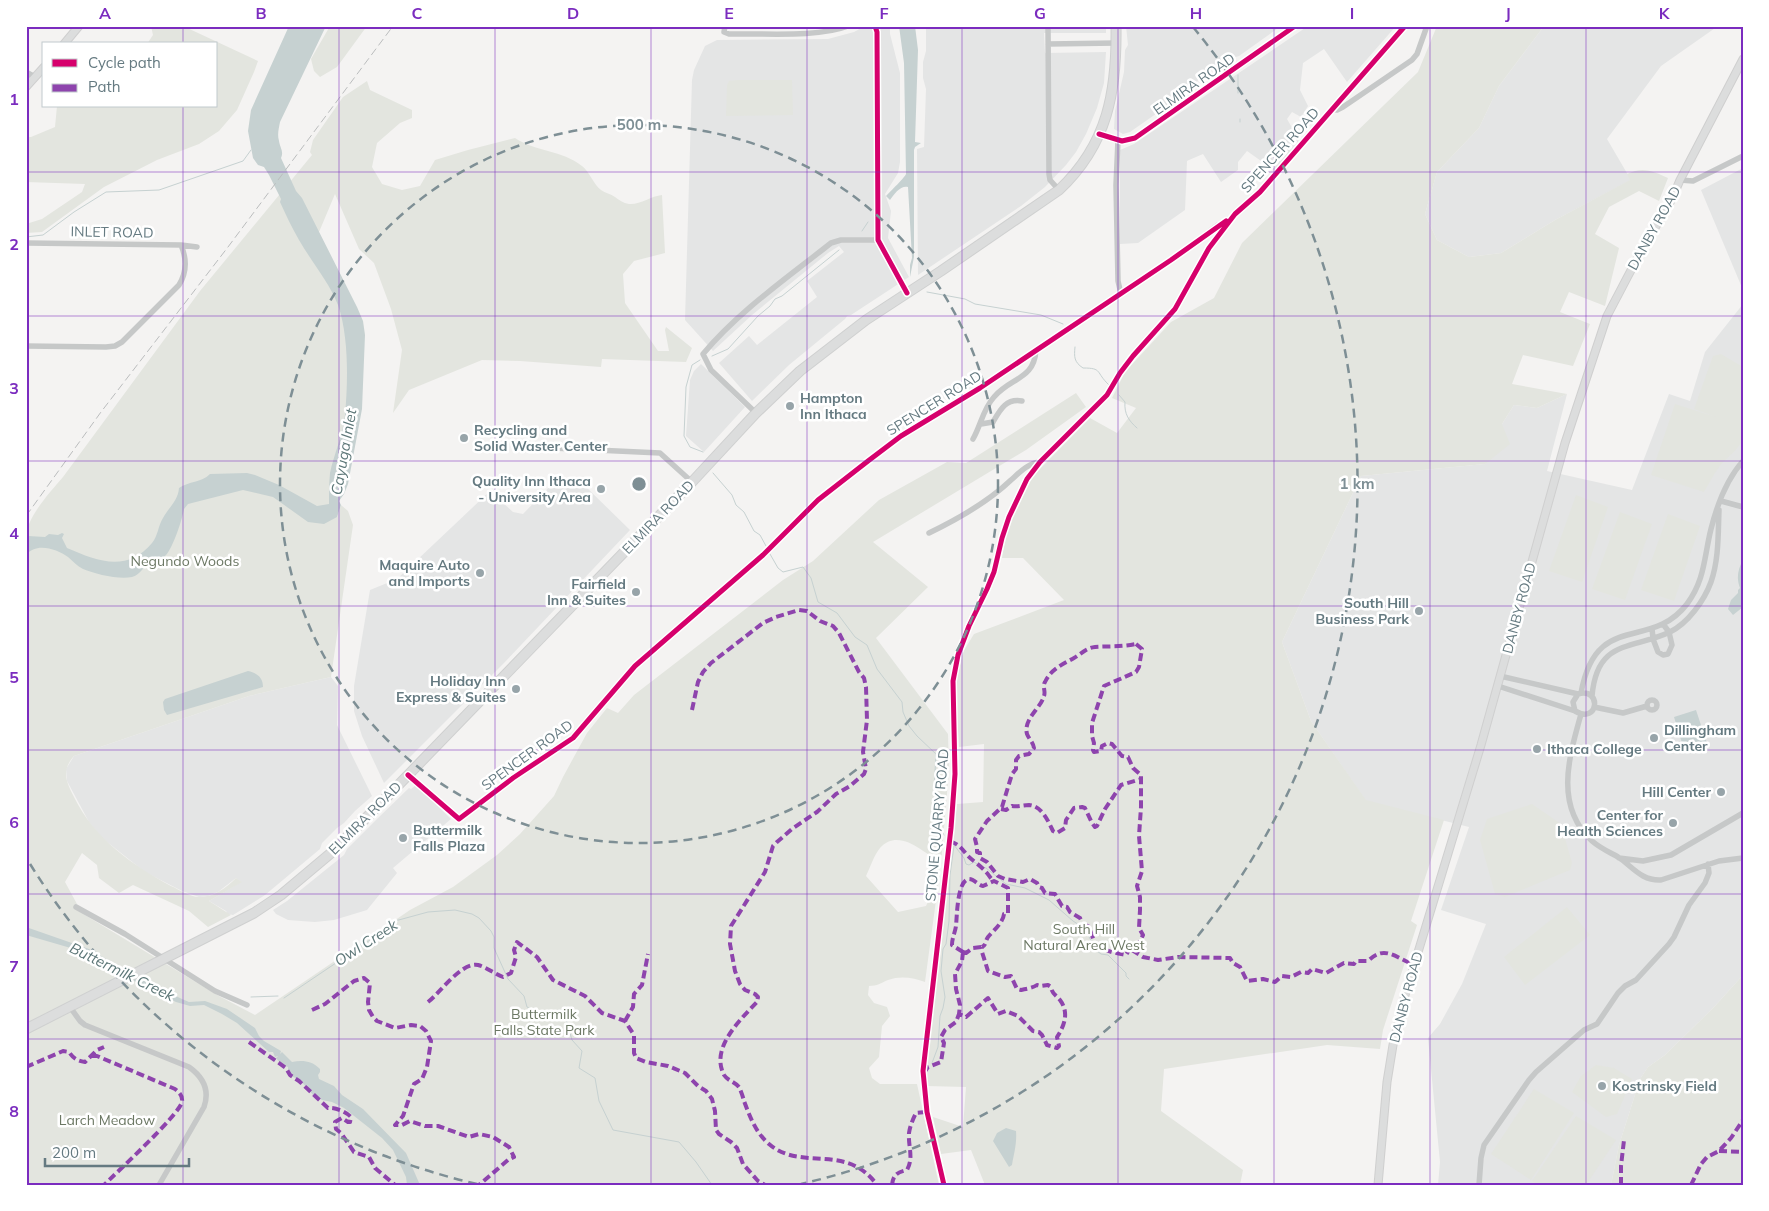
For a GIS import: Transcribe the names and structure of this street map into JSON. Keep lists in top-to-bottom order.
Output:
{
  "streets": {
    "highway": ["ELMIRA ROAD"],
    "main road": ["DANBY ROAD"],
    "street": ["SPENCER ROAD", "INLET ROAD", "STONE QUARRY ROAD"]
  },
  "crossings": [
    ["ELMIRA ROAD", "SPENCER ROAD"],
    ["SPENCER ROAD", "STONE QUARRY ROAD"]
  ],
  "water": ["Cayuga Inlet", "Owl Creek", "Buttermilk Creek"],
  "parks": [
    "Negundo Woods",
    "South Hill Natural Area West",
    "Buttermilk Falls State Park",
    "Larch Meadow"
  ],
  "places": [
    "Hampton Inn Ithaca",
    "Recycling and Solid Waster Center",
    "Quality Inn Ithaca - University Area",
    "Maquire Auto and Imports",
    "Fairfield Inn & Suites",
    "South Hill Business Park",
    "Holiday Inn Express & Suites",
    "Dillingham Center",
    "Ithaca College",
    "Hill Center",
    "Center for Health Sciences",
    "Buttermilk Falls Plaza",
    "Kostrinsky Field"
  ],
  "legend": ["Cycle path", "Path"],
  "scale_bar": "200 m",
  "grid": {
    "columns": [
      "A",
      "B",
      "C",
      "D",
      "E",
      "F",
      "G",
      "H",
      "I",
      "J",
      "K"
    ],
    "rows": [
      "1",
      "2",
      "3",
      "4",
      "5",
      "6",
      "7",
      "8"
    ]
  },
  "rings": ["500 m", "1 km"]
}
